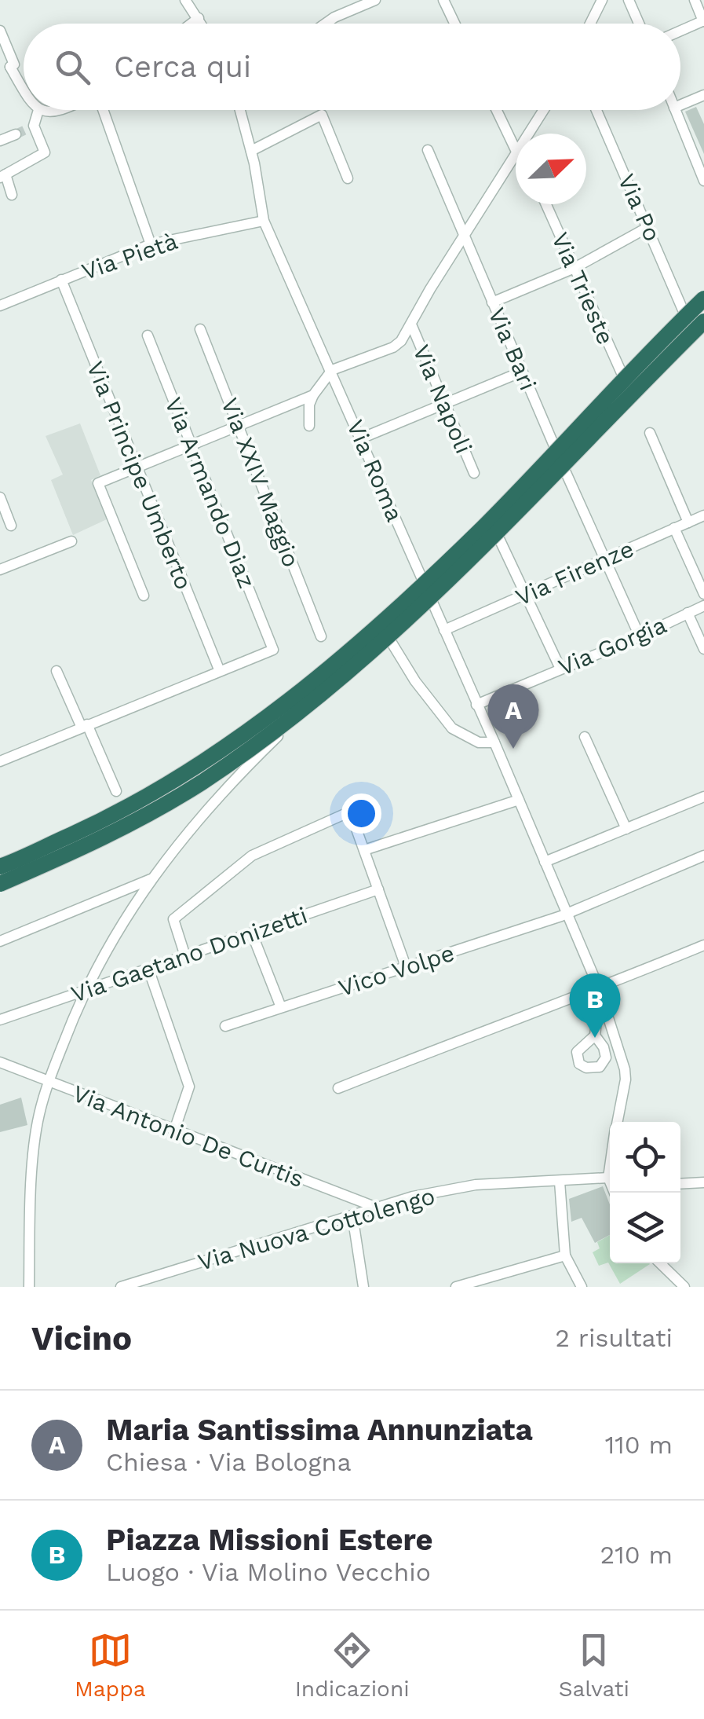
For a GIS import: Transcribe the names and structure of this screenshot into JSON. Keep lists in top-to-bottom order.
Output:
{
  "streets": {
    "street": [
      "Via Po",
      "Via Pietà",
      "Via Trieste",
      "Via Bari",
      "Via Napoli",
      "Via Roma",
      "Via Principe Umberto",
      "Via XXIV Maggio",
      "Via Armando Diaz",
      "Via Firenze",
      "Via Gorgia",
      "Via Gaetano Donizetti",
      "Vico Volpe",
      "Via Antonio De Curtis",
      "Via Nuova Cottolengo"
    ]
  },
  "crossings": [
    ["Via Pietà", "Via Roma"],
    ["Via Pietà", "Via Principe Umberto"],
    ["Via Bari", "Via Firenze"],
    ["Via Bari", "Via Gorgia"],
    ["Via Roma", "Via Firenze"],
    ["Via Roma", "Via Gorgia"],
    ["Via Roma", "Vico Volpe"],
    ["Via Roma", "Via Nuova Cottolengo"],
    ["Via Principe Umberto", "Via Armando Diaz"],
    ["Via Antonio De Curtis", "Via Nuova Cottolengo"]
  ],
  "north": "top right",
  "page": {
    "search": "Cerca qui",
    "pins": ["A", "B"],
    "heading": ["Vicino", "2 risultati"],
    "list": [
      {
        "mark": "A",
        "name": "Maria Santissima Annunziata",
        "note": "Chiesa · Via Bologna",
        "value": "110 m"
      },
      {
        "mark": "B",
        "name": "Piazza Missioni Estere",
        "note": "Luogo · Via Molino Vecchio",
        "value": "210 m"
      }
    ],
    "nav": ["Mappa", "Indicazioni", "Salvati"]
  }
}
